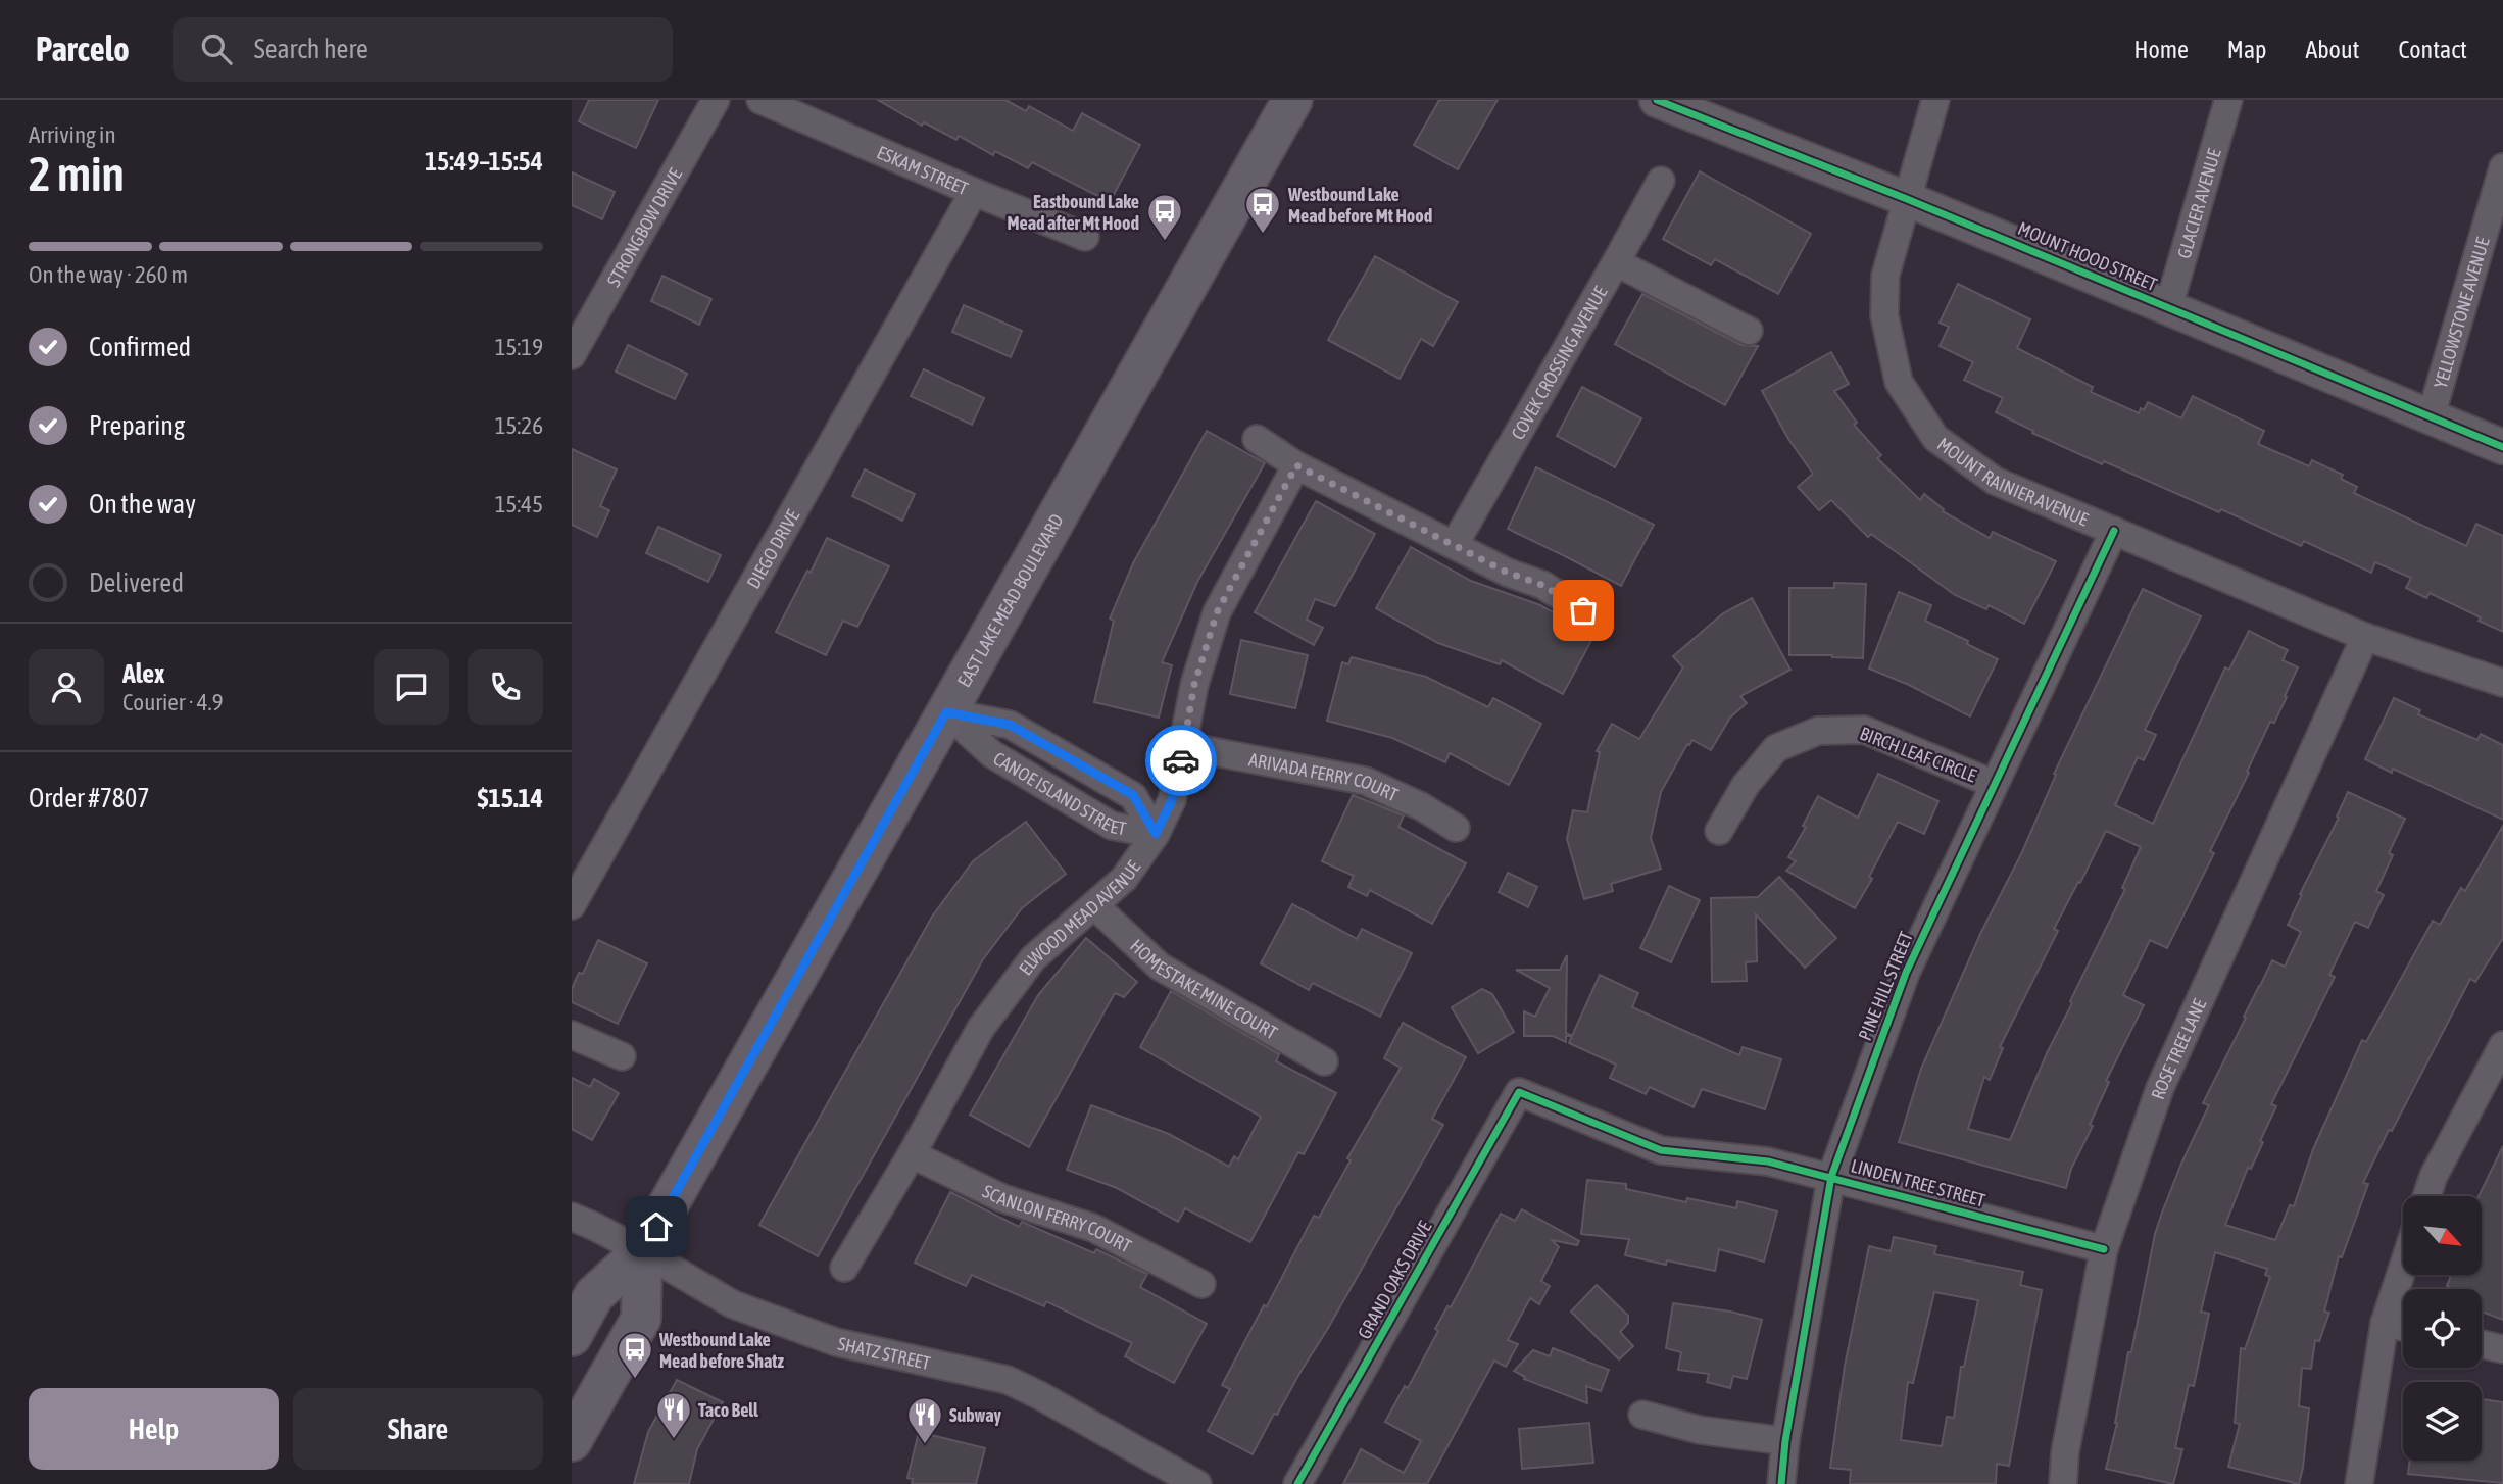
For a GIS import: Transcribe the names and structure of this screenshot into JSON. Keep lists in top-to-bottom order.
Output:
{
  "streets": {
    "main road": ["EAST LAKE MEAD BOULEVARD"],
    "street": [
      "ESKAM STREET",
      "GLACIER AVENUE",
      "STRONGBOW DRIVE",
      "MOUNT HOOD STREET",
      "YELLOWSTONE AVENUE",
      "COVEK CROSSING AVENUE",
      "MOUNT RAINIER AVENUE",
      "DIEGO DRIVE",
      "BIRCH LEAF CIRCLE",
      "ARIVADA FERRY COURT",
      "CANOE ISLAND STREET",
      "ELWOOD MEAD AVENUE",
      "PINE HILL STREET",
      "HOMESTAKE MINE COURT",
      "ROSE TREE LANE",
      "LINDEN TREE STREET",
      "SCANLON FERRY COURT",
      "GRAND OAKS DRIVE",
      "SHATZ STREET"
    ]
  },
  "crossings": [
    ["ESKAM STREET", "DIEGO DRIVE"],
    ["GLACIER AVENUE", "MOUNT HOOD STREET"],
    ["MOUNT HOOD STREET", "YELLOWSTONE AVENUE"],
    ["MOUNT HOOD STREET", "MOUNT RAINIER AVENUE"],
    ["MOUNT RAINIER AVENUE", "PINE HILL STREET"],
    ["MOUNT RAINIER AVENUE", "ROSE TREE LANE"],
    ["EAST LAKE MEAD BOULEVARD", "CANOE ISLAND STREET"],
    ["EAST LAKE MEAD BOULEVARD", "SHATZ STREET"],
    ["BIRCH LEAF CIRCLE", "PINE HILL STREET"],
    ["ARIVADA FERRY COURT", "ELWOOD MEAD AVENUE"],
    ["CANOE ISLAND STREET", "ELWOOD MEAD AVENUE"],
    ["ELWOOD MEAD AVENUE", "HOMESTAKE MINE COURT"],
    ["ELWOOD MEAD AVENUE", "SCANLON FERRY COURT"],
    ["PINE HILL STREET", "LINDEN TREE STREET"],
    ["ROSE TREE LANE", "LINDEN TREE STREET"],
    ["LINDEN TREE STREET", "GRAND OAKS DRIVE"]
  ],
  "places": {
    "bus stop": ["Westbound Lake Mead before Mt Hood", "Eastbound Lake Mead after Mt Hood", "Westbound Lake Mead before Shatz"],
    "restaurant": ["Taco Bell", "Subway"]
  },
  "north": "bottom right",
  "page": {
    "header": "Parcelo",
    "search": "Search here",
    "nav": [
      "Home",
      "Map",
      "About",
      "Contact"
    ],
    "heading": ["2 min", "Arriving in", "15:49–15:54"],
    "panel": [
      "Alex",
      "Courier · 4.9",
      "Order #7807",
      "$15.14"
    ],
    "bar": "On the way · 260 m",
    "list": [
      ["Confirmed", "15:19"],
      ["Preparing", "15:26"],
      ["On the way", "15:45"],
      "Delivered"
    ],
    "buttons": ["Help", "Share"]
  }
}
